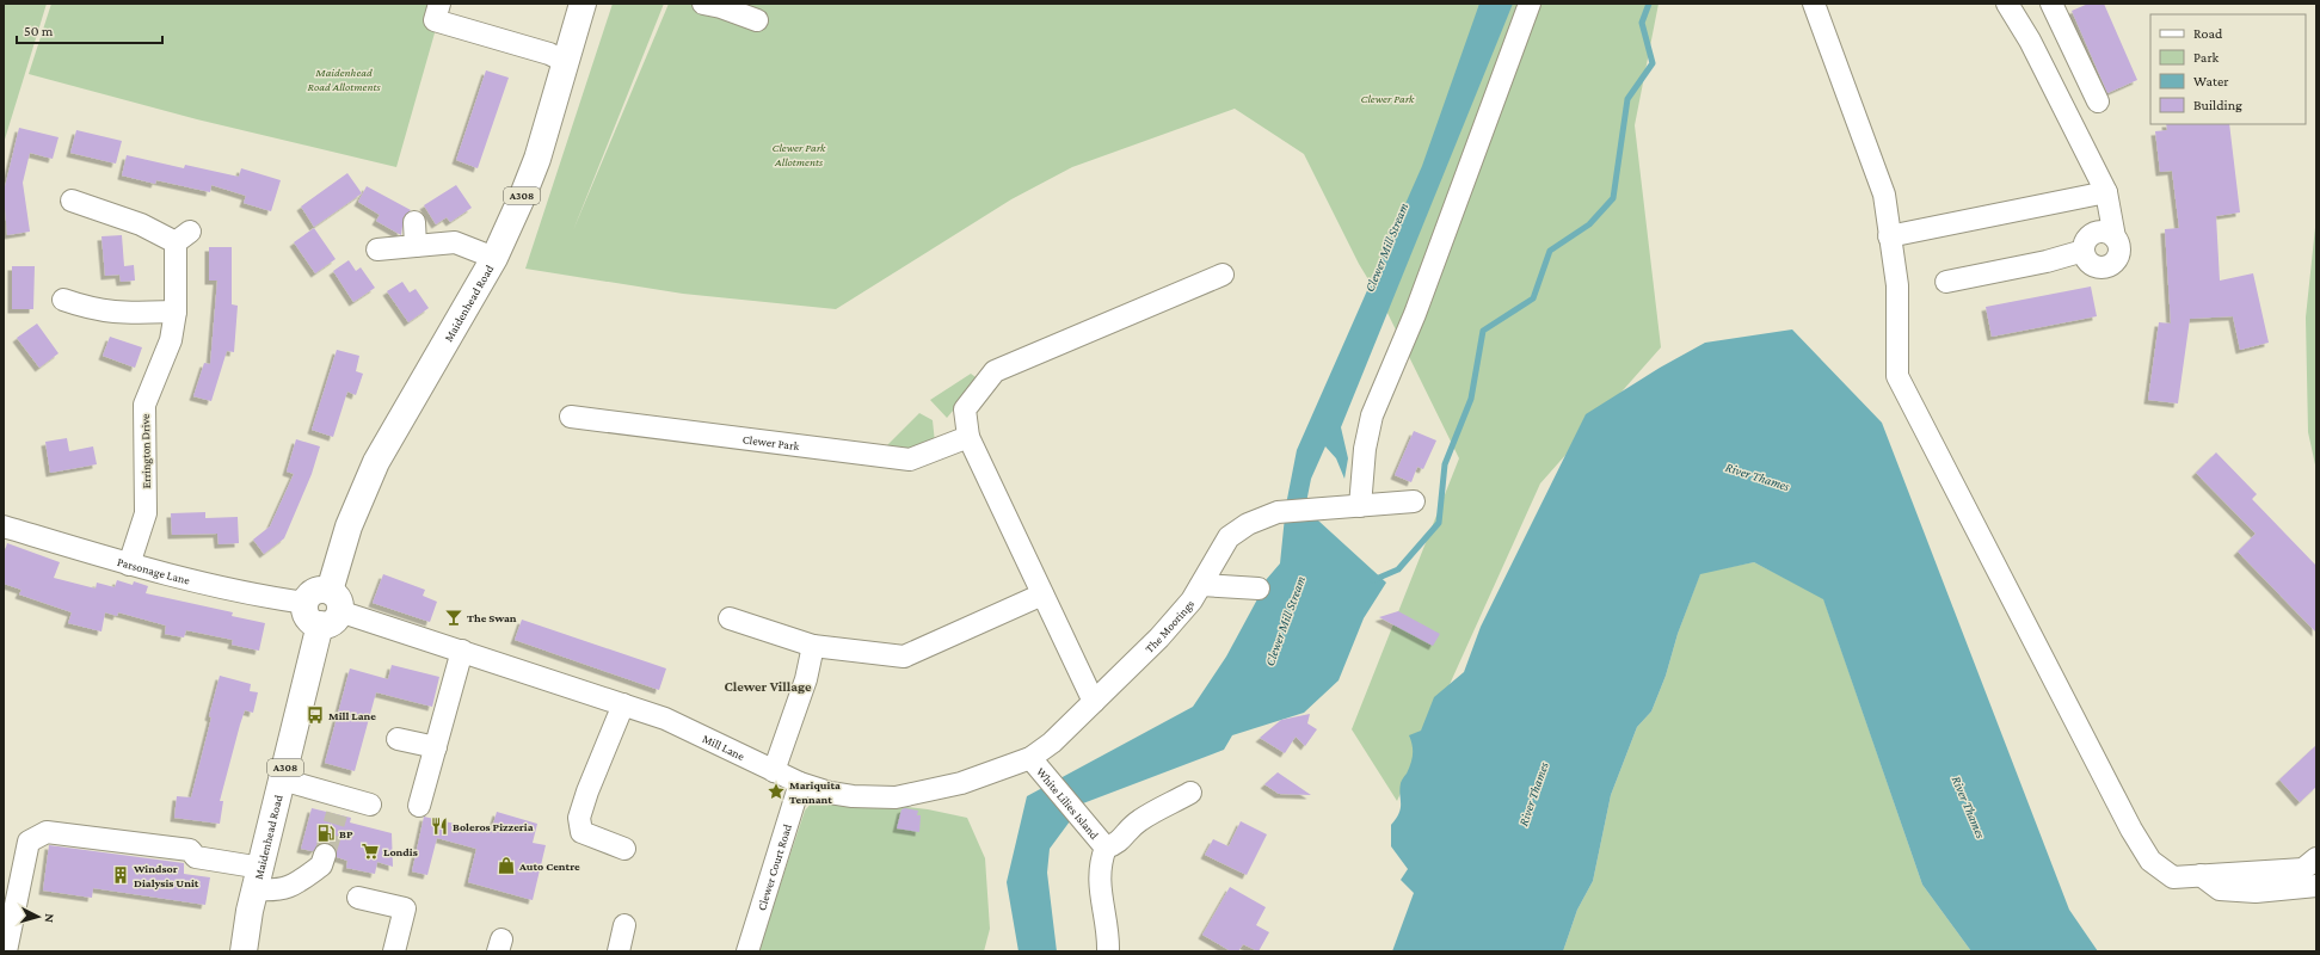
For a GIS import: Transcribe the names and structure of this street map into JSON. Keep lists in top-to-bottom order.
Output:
{
  "streets": {
    "main road": ["A308", "Maidenhead Road"],
    "street": [
      "Clewer Park",
      "Errington Drive",
      "Parsonage Lane",
      "The Moorings",
      "Mill Lane",
      "White Lilies Island",
      "Clewer Court Road"
    ]
  },
  "crossings": [
    ["Maidenhead Road", "Mill Lane"],
    ["Errington Drive", "Parsonage Lane"],
    ["The Moorings", "Mill Lane"],
    ["Mill Lane", "White Lilies Island"],
    ["Mill Lane", "Clewer Court Road"]
  ],
  "districts": ["Clewer Village"],
  "water": ["Clewer Mill Stream", "River Thames"],
  "parks": ["Maidenhead Road Allotments", "Clewer Park", "Clewer Park Allotments"],
  "places": {
    "bar": ["The Swan"],
    "bus stop": ["Mill Lane"],
    "place": ["Mariquita Tennant"],
    "restaurant": ["Boleros Pizzeria"],
    "fuel station": ["BP"],
    "supermarket": ["Londis"],
    "shop": ["Auto Centre"],
    "building": ["Windsor Dialysis Unit"]
  },
  "legend": [
    "Road",
    "Park",
    "Water",
    "Building"
  ],
  "scale_bar": "50 m",
  "north": "right"
}
